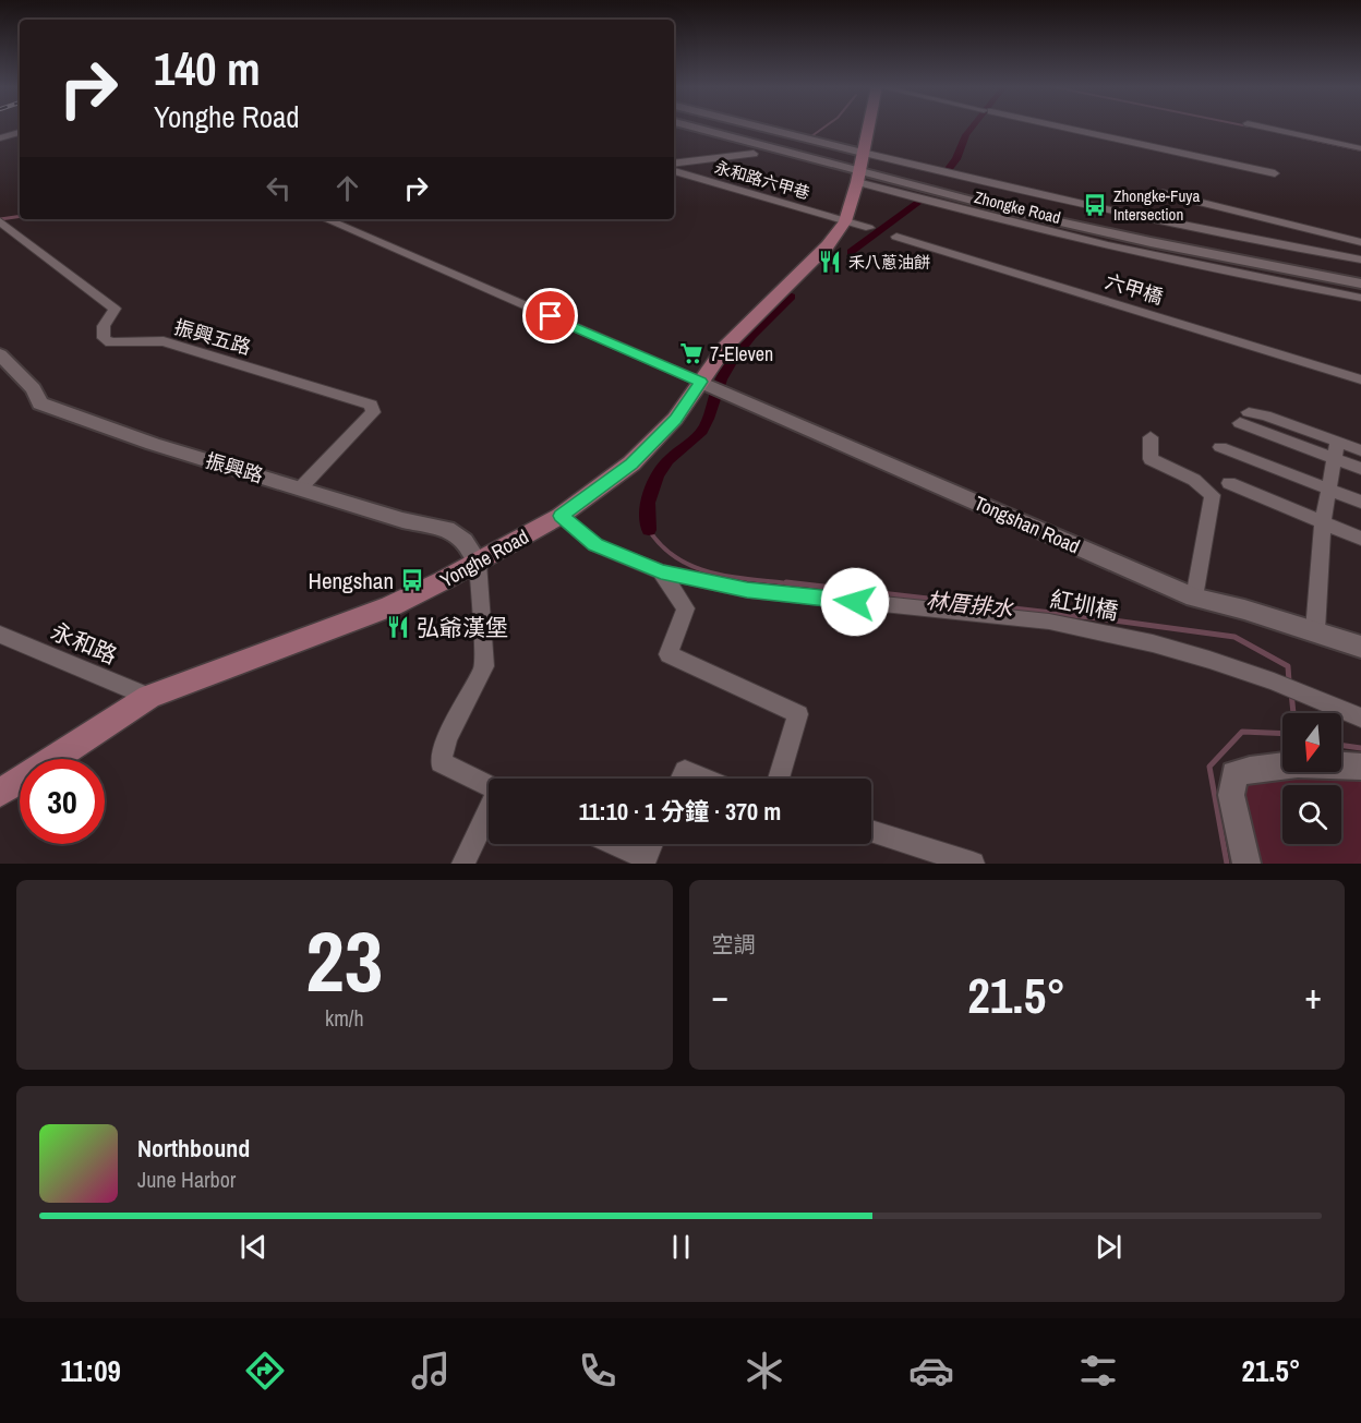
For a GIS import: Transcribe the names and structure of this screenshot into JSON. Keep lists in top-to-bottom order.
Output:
{
  "streets": {
    "main road": ["Yonghe Road"],
    "street": [
      "永和路六甲巷",
      "Zhongke Road",
      "六甲橋",
      "振興五路",
      "振興路",
      "Tongshan Road",
      "紅圳橋",
      "永和路"
    ]
  },
  "crossings": [
    ["永和路六甲巷", "Yonghe Road"],
    ["Zhongke Road", "Yonghe Road"],
    ["振興五路", "振興路"],
    ["振興路", "Yonghe Road"],
    ["Tongshan Road", "Yonghe Road"],
    ["Yonghe Road", "紅圳橋"],
    ["Yonghe Road", "永和路"]
  ],
  "water": ["林厝排水"],
  "places": {
    "bus stop": ["Zhongke-Fuya Intersection", "Hengshan"],
    "restaurant": ["禾八蔥油餅", "弘爺漢堡"],
    "supermarket": ["7-Eleven"]
  },
  "north": "bottom",
  "page": {
    "turn": ["140 m", "Yonghe Road"],
    "limit": "30",
    "trip": "11:10 · 1 分鐘 · 370 m",
    "tile": [
      ["23", "km/h"],
      "空調"
    ],
    "heat": ["−", "21.5°", "+"],
    "song": ["Northbound", "June Harbor"],
    "tabs": ["11:09", "21.5°"]
  }
}
